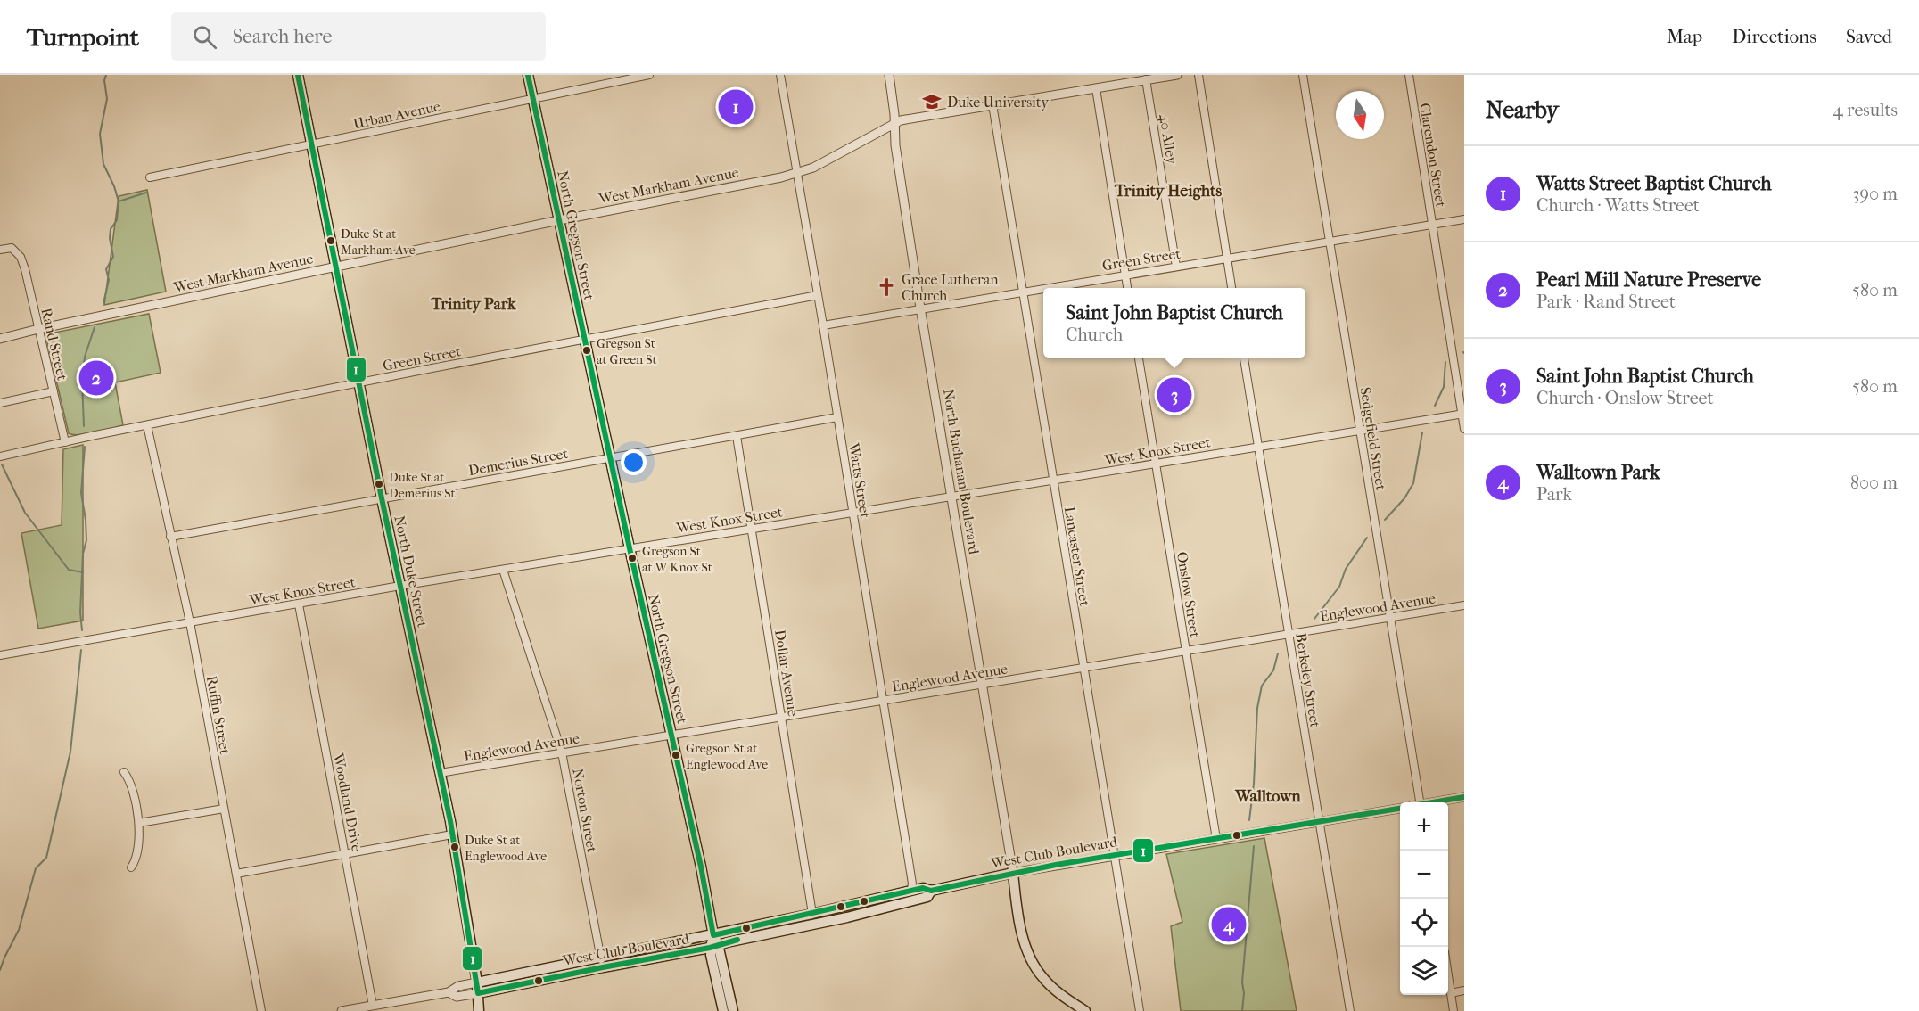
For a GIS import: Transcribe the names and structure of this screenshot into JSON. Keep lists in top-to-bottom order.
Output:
{
  "streets": {
    "main road": ["North Gregson Street", "North Duke Street", "West Club Boulevard"],
    "street": [
      "Urban Avenue",
      "40 Alley",
      "Clarendon Street",
      "West Markham Avenue",
      "Green Street",
      "Rand Street",
      "Sedgefield Street",
      "West Knox Street",
      "Demerius Street",
      "North Buchanan Boulevard",
      "Watts Street",
      "Lancaster Street",
      "Onslow Street",
      "Englewood Avenue",
      "Dollar Avenue",
      "Berkeley Street",
      "Ruffin Street",
      "Woodland Drive",
      "Norton Street"
    ]
  },
  "crossings": [
    ["Urban Avenue", "North Gregson Street"],
    ["Urban Avenue", "North Duke Street"],
    ["40 Alley", "West Markham Avenue"],
    ["40 Alley", "Green Street"],
    ["Clarendon Street", "Green Street"],
    ["Clarendon Street", "West Knox Street"],
    ["West Markham Avenue", "North Gregson Street"],
    ["West Markham Avenue", "Rand Street"],
    ["West Markham Avenue", "North Buchanan Boulevard"],
    ["West Markham Avenue", "Watts Street"],
    ["West Markham Avenue", "Lancaster Street"],
    ["West Markham Avenue", "North Duke Street"],
    ["North Gregson Street", "Green Street"],
    ["North Gregson Street", "West Knox Street"],
    ["North Gregson Street", "Demerius Street"],
    ["North Gregson Street", "Englewood Avenue"],
    ["North Gregson Street", "West Club Boulevard"],
    ["Green Street", "Rand Street"],
    ["Green Street", "Sedgefield Street"],
    ["Green Street", "North Buchanan Boulevard"],
    ["Green Street", "Watts Street"],
    ["Green Street", "Lancaster Street"],
    ["Green Street", "North Duke Street"],
    ["Green Street", "Ruffin Street"],
    ["Sedgefield Street", "West Knox Street"],
    ["Sedgefield Street", "Englewood Avenue"],
    ["West Knox Street", "North Buchanan Boulevard"],
    ["West Knox Street", "Watts Street"],
    ["West Knox Street", "Lancaster Street"],
    ["West Knox Street", "North Duke Street"],
    ["West Knox Street", "Onslow Street"],
    ["West Knox Street", "Dollar Avenue"],
    ["West Knox Street", "Berkeley Street"],
    ["West Knox Street", "Ruffin Street"],
    ["West Knox Street", "Woodland Drive"],
    ["West Knox Street", "Norton Street"],
    ["Demerius Street", "Watts Street"],
    ["Demerius Street", "North Duke Street"],
    ["Demerius Street", "Dollar Avenue"],
    ["Demerius Street", "Ruffin Street"],
    ["North Buchanan Boulevard", "Englewood Avenue"],
    ["North Buchanan Boulevard", "West Club Boulevard"],
    ["Watts Street", "Englewood Avenue"],
    ["Watts Street", "West Club Boulevard"],
    ["Lancaster Street", "Englewood Avenue"],
    ["Lancaster Street", "West Club Boulevard"],
    ["North Duke Street", "Englewood Avenue"],
    ["North Duke Street", "West Club Boulevard"],
    ["Onslow Street", "Englewood Avenue"],
    ["Onslow Street", "West Club Boulevard"],
    ["Englewood Avenue", "Dollar Avenue"],
    ["Englewood Avenue", "Berkeley Street"],
    ["Englewood Avenue", "Norton Street"],
    ["Dollar Avenue", "West Club Boulevard"],
    ["Berkeley Street", "West Club Boulevard"],
    ["Woodland Drive", "West Club Boulevard"],
    ["Norton Street", "West Club Boulevard"]
  ],
  "districts": ["Trinity Heights", "Trinity Park", "Walltown"],
  "places": {
    "school or university": ["Duke University"],
    "other": [
      "Duke St at Markham Ave",
      "Gregson St at Green St",
      "Duke St at Demerius St",
      "Gregson St at W Knox St",
      "Gregson St at Englewood Ave",
      "Duke St at Englewood Ave"
    ],
    "church": ["Grace Lutheran Church"]
  },
  "lines": ["transit line 1"],
  "north": "bottom",
  "page": {
    "header": "Turnpoint",
    "search": "Search here",
    "nav": ["Map", "Directions", "Saved"],
    "heading": ["Nearby", "4 results"],
    "pins": [
      "1",
      "2",
      "3",
      "4"
    ],
    "list": [
      {
        "mark": "1",
        "name": "Watts Street Baptist Church",
        "note": "Church · Watts Street",
        "value": "390 m"
      },
      {
        "mark": "2",
        "name": "Pearl Mill Nature Preserve",
        "note": "Park · Rand Street",
        "value": "580 m"
      },
      {
        "mark": "3",
        "name": "Saint John Baptist Church",
        "note": "Church · Onslow Street",
        "value": "580 m"
      },
      {
        "mark": "4",
        "name": "Walltown Park",
        "note": "Park",
        "value": "800 m"
      }
    ],
    "popup": ["Saint John Baptist Church", "Church"],
    "map_buttons": ["+", "−"]
  }
}
